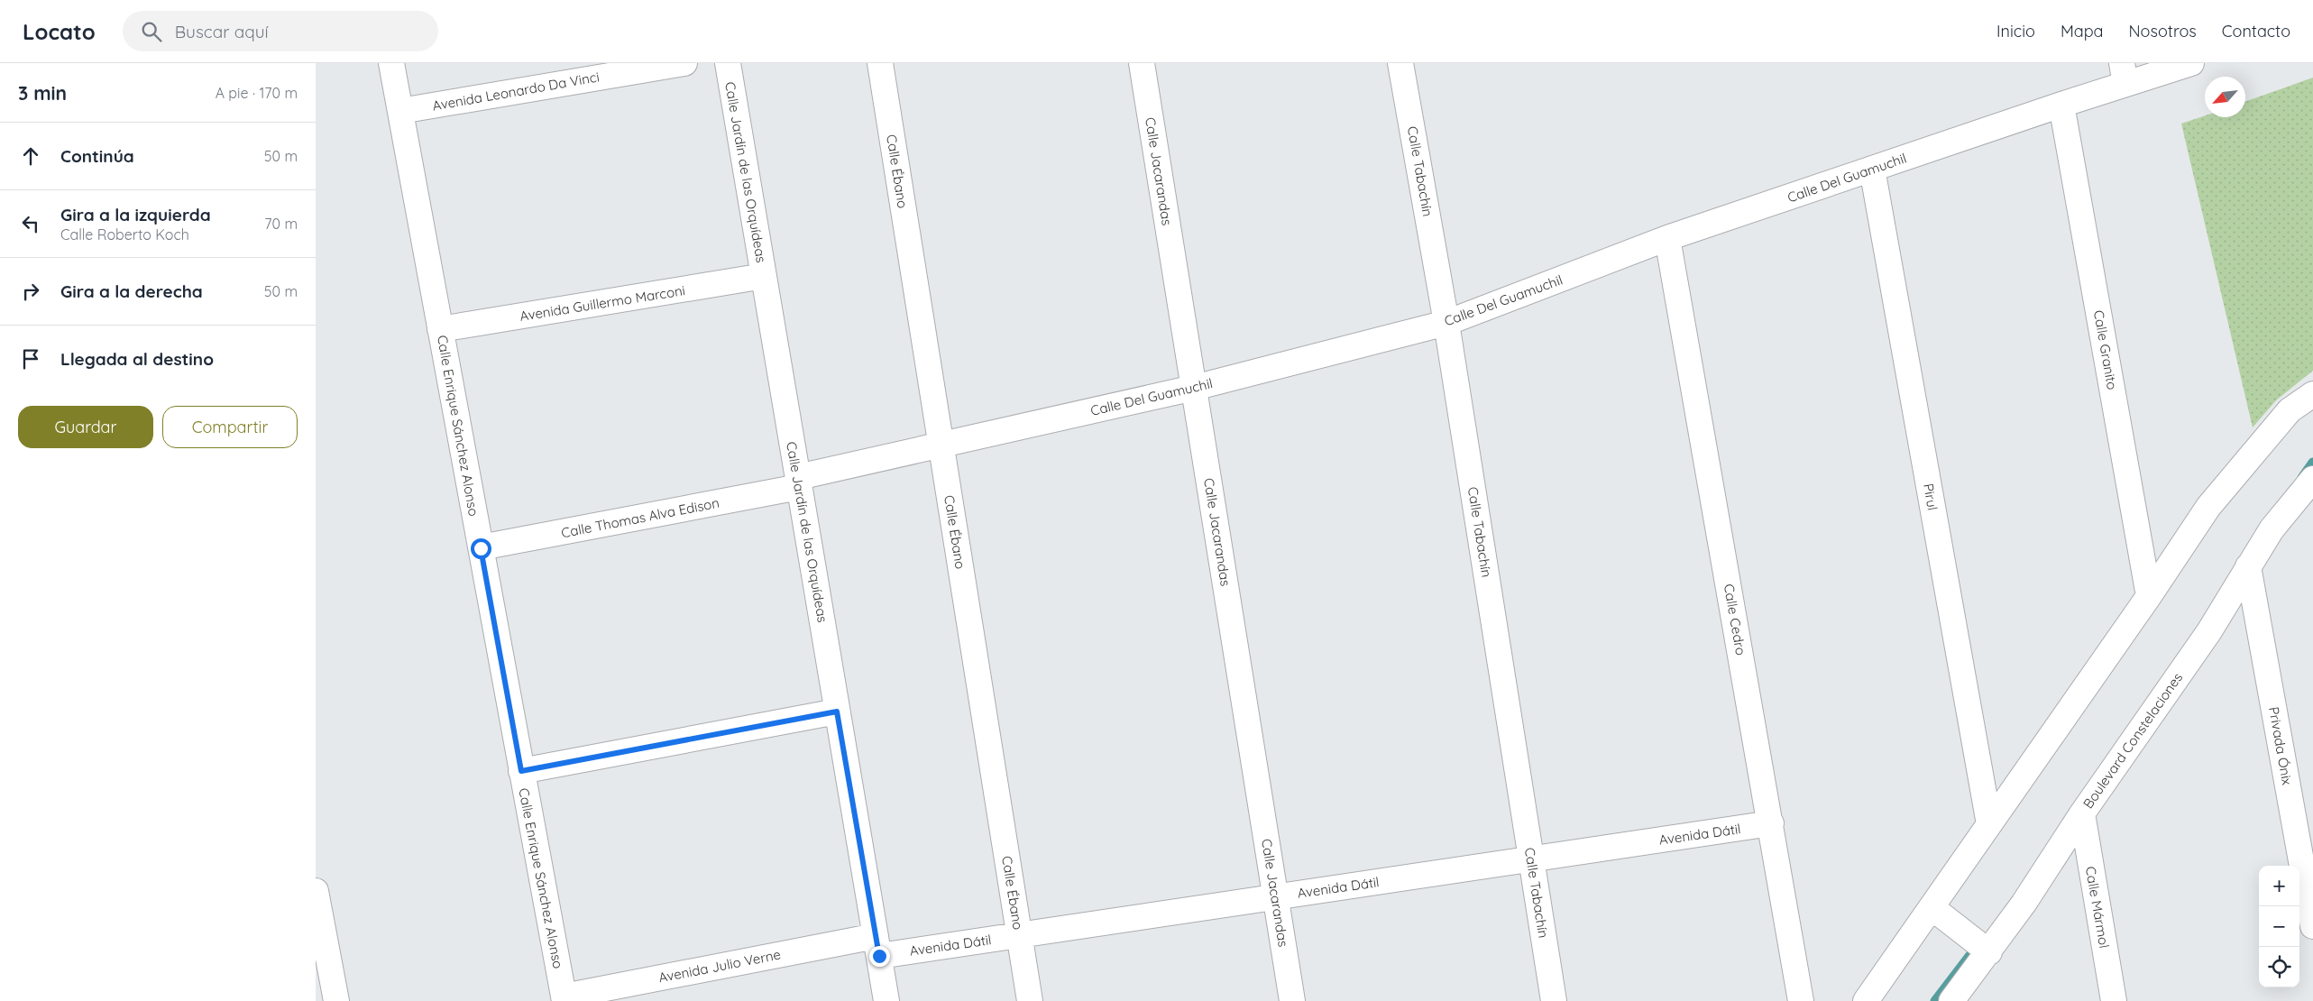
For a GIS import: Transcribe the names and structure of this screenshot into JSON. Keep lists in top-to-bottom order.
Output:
{
  "streets": {
    "street": [
      "Avenida Leonardo Da Vinci",
      "Calle Ébano",
      "Calle Jacarandas",
      "Calle Tabachín",
      "Calle Jardín de las Orquídeas",
      "Calle Del Guamuchil",
      "Avenida Guillermo Marconi",
      "Calle Granito",
      "Calle Enrique Sánchez Alonso",
      "Pirul",
      "Calle Thomas Alva Edison",
      "Calle Cedro",
      "Boulevard Constelaciones",
      "Privada Ónix",
      "Avenida Dátil",
      "Calle Mármol",
      "Avenida Julio Verne"
    ]
  },
  "crossings": [
    ["Avenida Leonardo Da Vinci", "Calle Enrique Sánchez Alonso"],
    ["Calle Ébano", "Calle Del Guamuchil"],
    ["Calle Ébano", "Avenida Dátil"],
    ["Calle Jacarandas", "Calle Del Guamuchil"],
    ["Calle Jacarandas", "Avenida Dátil"],
    ["Calle Tabachín", "Calle Del Guamuchil"],
    ["Calle Tabachín", "Avenida Dátil"],
    ["Calle Jardín de las Orquídeas", "Calle Del Guamuchil"],
    ["Calle Jardín de las Orquídeas", "Avenida Guillermo Marconi"],
    ["Calle Jardín de las Orquídeas", "Calle Thomas Alva Edison"],
    ["Calle Jardín de las Orquídeas", "Avenida Dátil"],
    ["Calle Jardín de las Orquídeas", "Avenida Julio Verne"],
    ["Calle Del Guamuchil", "Calle Granito"],
    ["Calle Del Guamuchil", "Pirul"],
    ["Calle Del Guamuchil", "Calle Thomas Alva Edison"],
    ["Calle Del Guamuchil", "Calle Cedro"],
    ["Avenida Guillermo Marconi", "Calle Enrique Sánchez Alonso"],
    ["Calle Enrique Sánchez Alonso", "Calle Thomas Alva Edison"],
    ["Calle Enrique Sánchez Alonso", "Avenida Julio Verne"],
    ["Calle Cedro", "Avenida Dátil"],
    ["Boulevard Constelaciones", "Privada Ónix"],
    ["Boulevard Constelaciones", "Calle Mármol"],
    ["Avenida Dátil", "Avenida Julio Verne"]
  ],
  "north": "bottom left",
  "page": {
    "header": "Locato",
    "search": "Buscar aquí",
    "nav": [
      "Inicio",
      "Mapa",
      "Nosotros",
      "Contacto"
    ],
    "heading": ["3 min", "A pie · 170 m"],
    "list": [
      ["Continúa", "50 m"],
      ["Gira a la izquierda", "Calle Roberto Koch", "70 m"],
      ["Gira a la derecha", "50 m"],
      "Llegada al destino"
    ],
    "buttons": ["Guardar", "Compartir"],
    "map_buttons": ["+", "−"]
  }
}
